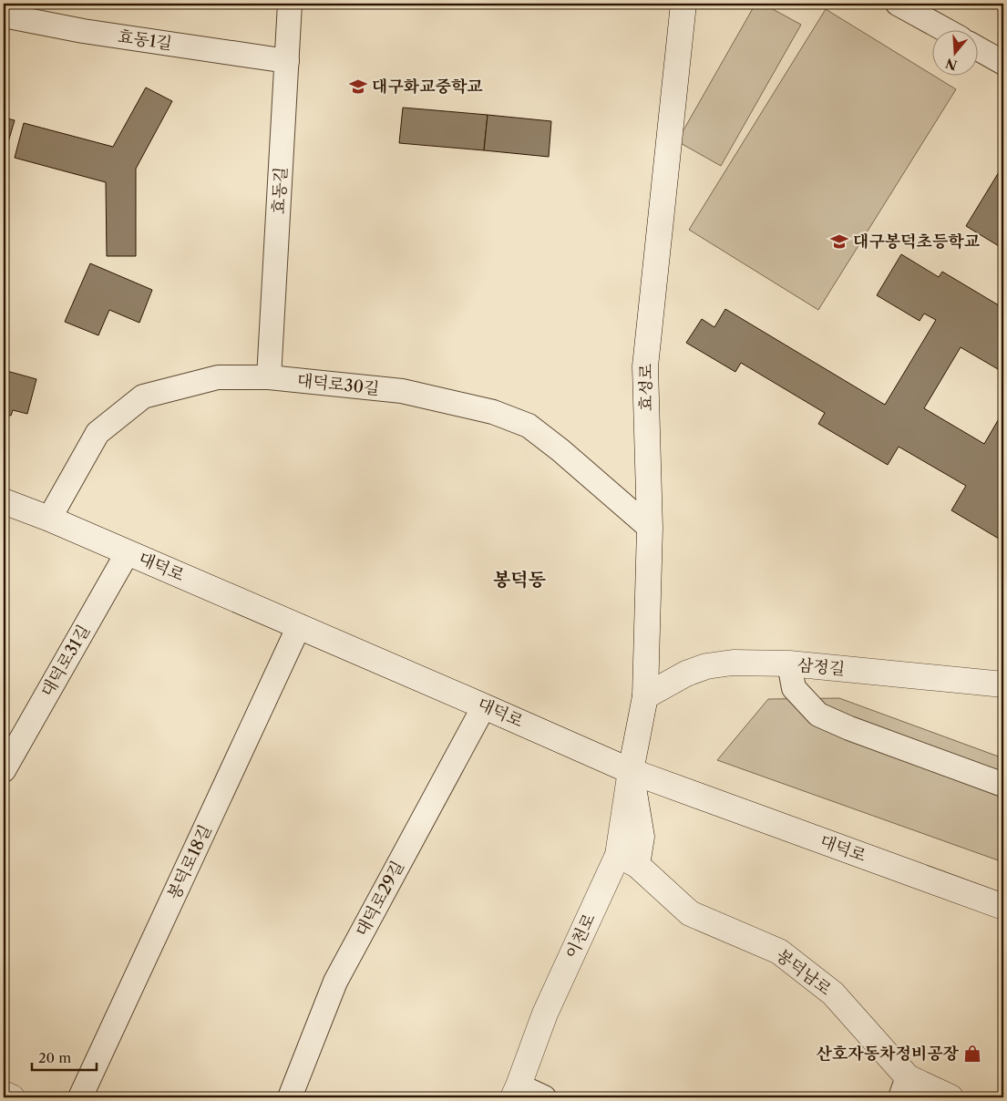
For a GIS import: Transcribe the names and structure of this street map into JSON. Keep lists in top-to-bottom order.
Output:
{
  "streets": {
    "main road": [
      "효성로",
      "대덕로",
      "삼정길",
      "이천로",
      "봉덕남로"
    ],
    "street": [
      "효동1길",
      "효동길",
      "대덕로30길",
      "대덕로31길",
      "봉덕로18길",
      "대덕로29길"
    ]
  },
  "crossings": [
    ["효동1길", "효동길"],
    ["효동길", "대덕로30길"],
    ["대덕로30길", "효성로"],
    ["대덕로30길", "대덕로"],
    ["효성로", "대덕로"],
    ["효성로", "삼정길"],
    ["효성로", "이천로"],
    ["대덕로", "대덕로31길"],
    ["대덕로", "봉덕로18길"],
    ["대덕로", "대덕로29길"],
    ["대덕로", "이천로"],
    ["이천로", "봉덕남로"]
  ],
  "districts": ["봉덕동"],
  "places": {
    "school or university": ["대구화교중학교", "대구봉덕초등학교"],
    "shop": ["산호자동차정비공장"]
  },
  "scale_bar": "20 m",
  "north": "bottom"
}
